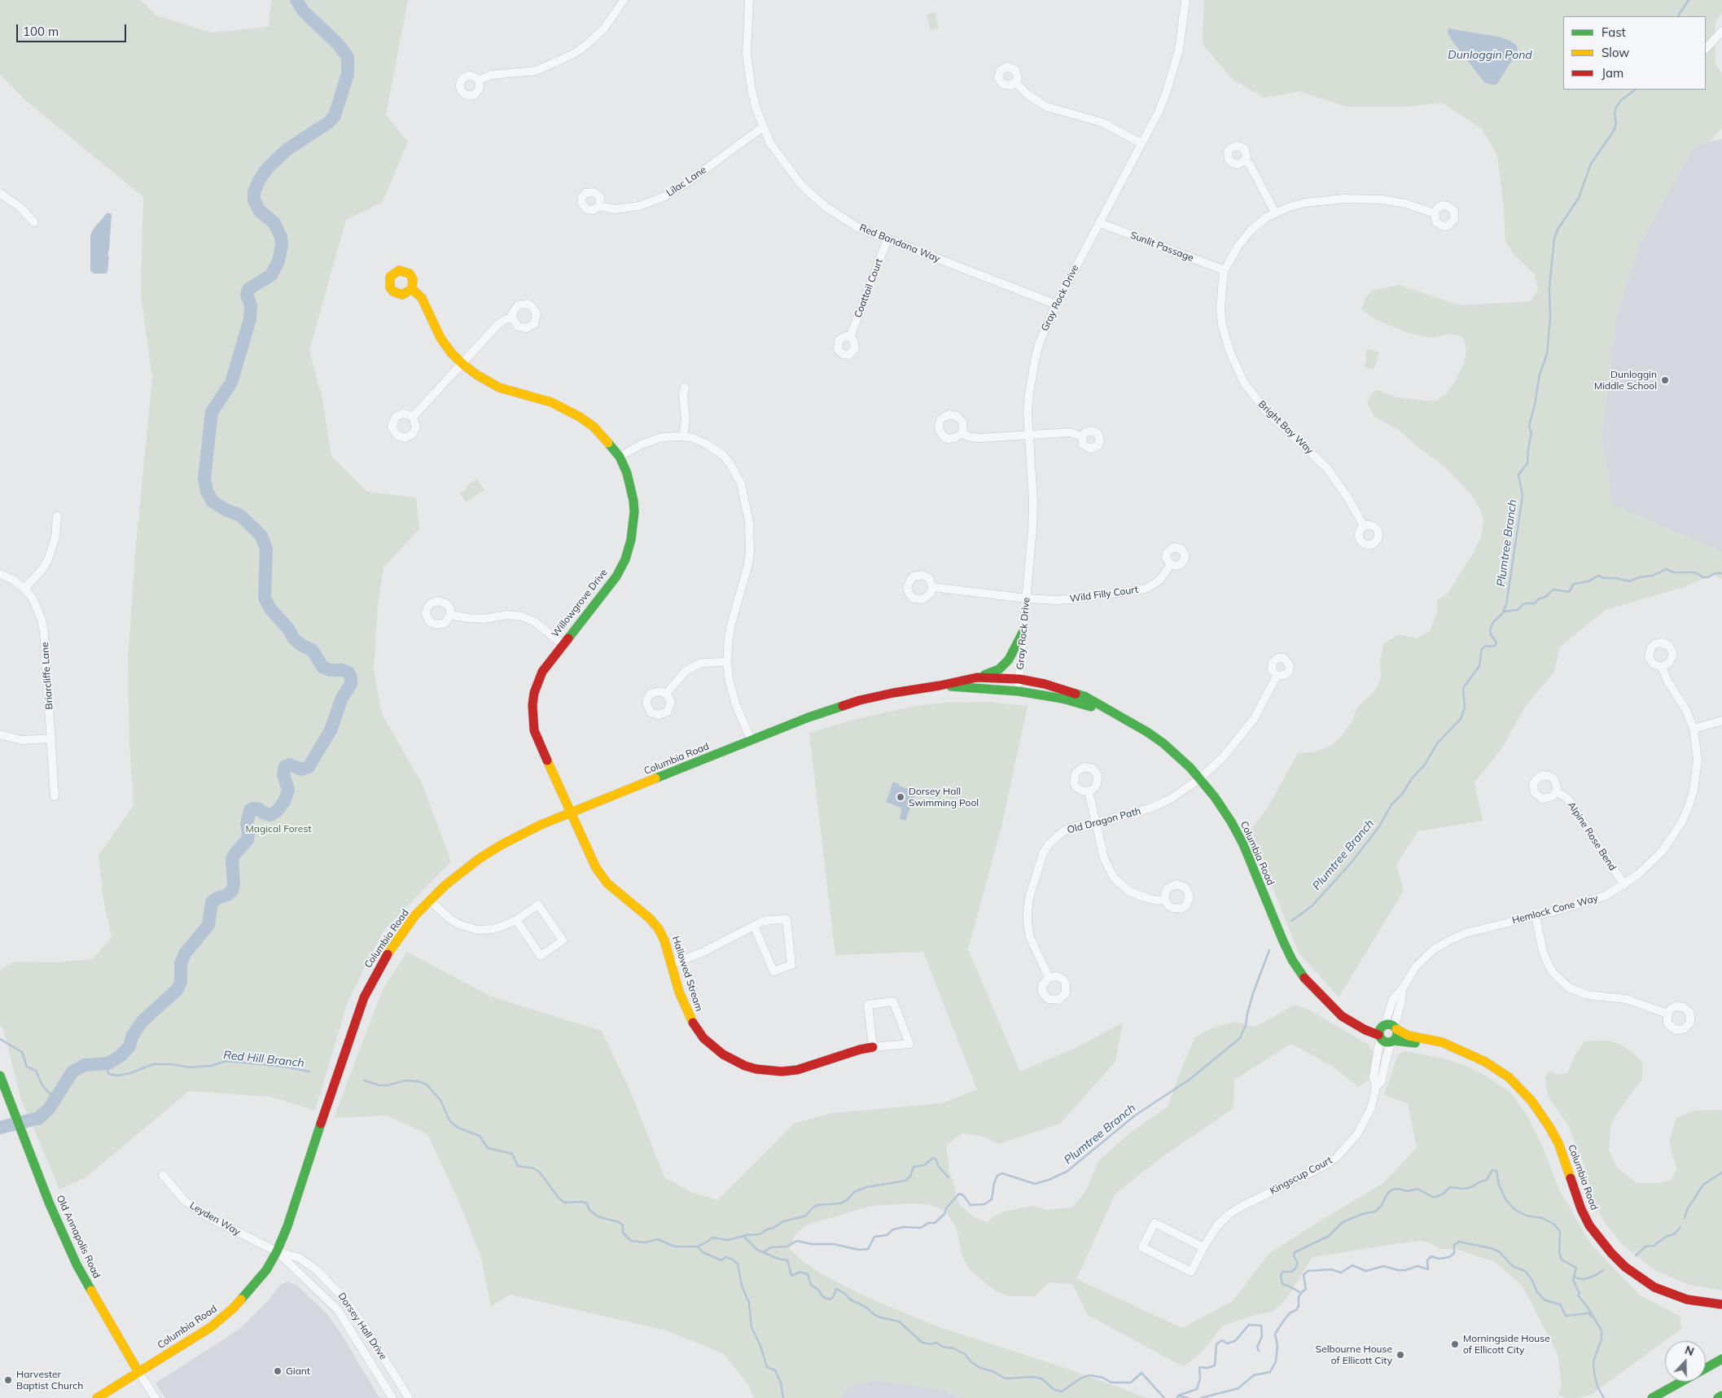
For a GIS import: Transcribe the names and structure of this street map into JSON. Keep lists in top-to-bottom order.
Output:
{
  "streets": {
    "main road": [
      "Willowgrove Drive",
      "Columbia Road",
      "Hallowed Stream",
      "Old Annapolis Road"
    ],
    "street": [
      "Lilac Lane",
      "Red Bandana Way",
      "Sunlit Passage",
      "Coattail Court",
      "Gray Rock Drive",
      "Bright Bay Way",
      "Wild Filly Court",
      "Briarcliffe Lane",
      "Old Dragon Path",
      "Alpine Rose Bend",
      "Hemlock Cone Way",
      "Kingscup Court",
      "Leyden Way",
      "Dorsey Hall Drive"
    ]
  },
  "crossings": [
    ["Lilac Lane", "Red Bandana Way"],
    ["Red Bandana Way", "Coattail Court"],
    ["Red Bandana Way", "Gray Rock Drive"],
    ["Sunlit Passage", "Gray Rock Drive"],
    ["Sunlit Passage", "Bright Bay Way"],
    ["Gray Rock Drive", "Wild Filly Court"],
    ["Gray Rock Drive", "Columbia Road"],
    ["Willowgrove Drive", "Columbia Road"],
    ["Willowgrove Drive", "Hallowed Stream"],
    ["Columbia Road", "Old Dragon Path"],
    ["Columbia Road", "Hemlock Cone Way"],
    ["Columbia Road", "Hallowed Stream"],
    ["Columbia Road", "Kingscup Court"],
    ["Columbia Road", "Leyden Way"],
    ["Columbia Road", "Old Annapolis Road"],
    ["Columbia Road", "Dorsey Hall Drive"],
    ["Alpine Rose Bend", "Hemlock Cone Way"],
    ["Hemlock Cone Way", "Kingscup Court"],
    ["Leyden Way", "Dorsey Hall Drive"]
  ],
  "water": ["Dunloggin Pond", "Plumtree Branch", "Red Hill Branch"],
  "parks": ["Magical Forest"],
  "places": [
    "Dunloggin Middle School",
    "Dorsey Hall Swimming Pool",
    "Morningside House of Ellicott City",
    "Selbourne House of Ellicott City",
    "Giant",
    "Harvester Baptist Church"
  ],
  "legend": ["Fast", "Slow", "Jam"],
  "scale_bar": "100 m",
  "north": "top"
}
